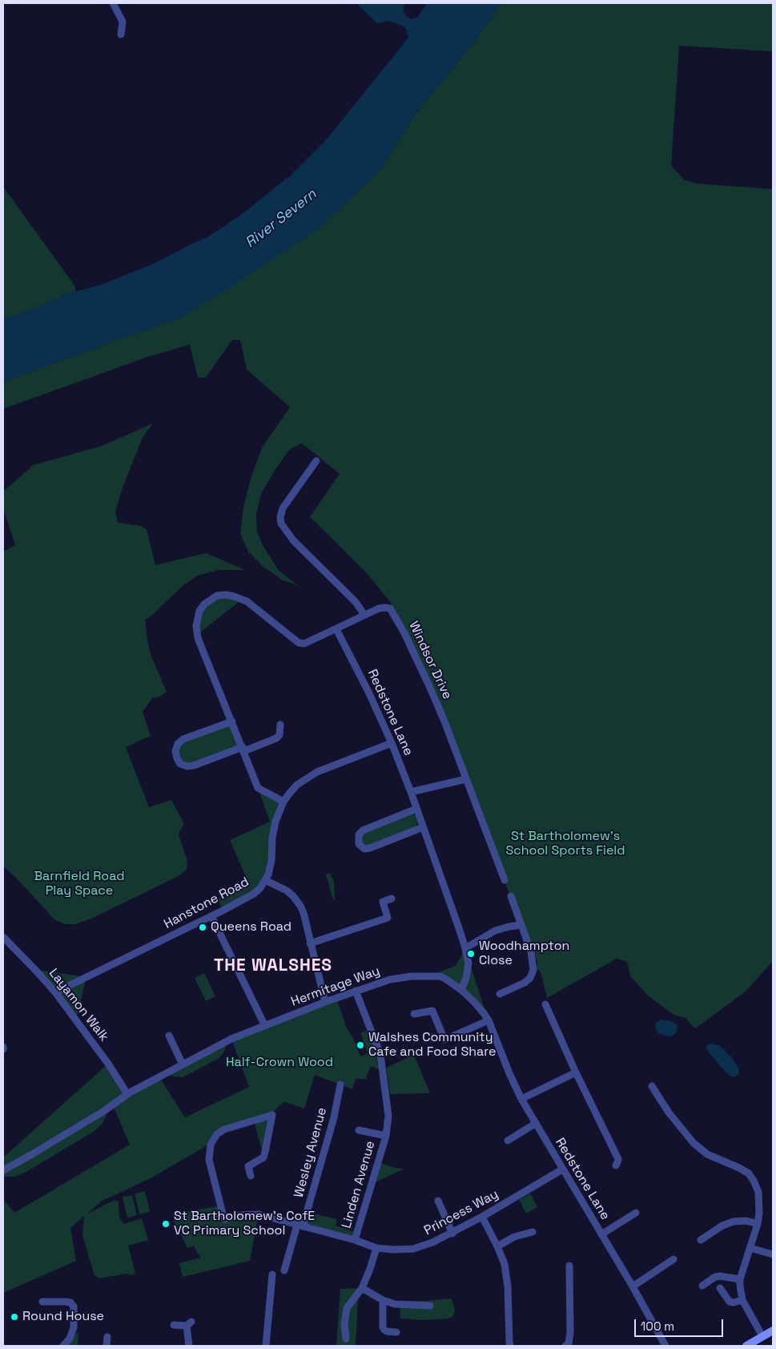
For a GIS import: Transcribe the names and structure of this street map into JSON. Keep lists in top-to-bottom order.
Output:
{
  "streets": {
    "street": [
      "Windsor Drive",
      "Redstone Lane",
      "Hanstone Road",
      "Hermitage Way",
      "Layamon Walk",
      "Wesley Avenue",
      "Linden Avenue",
      "Princess Way"
    ]
  },
  "crossings": [
    ["Windsor Drive", "Redstone Lane"],
    ["Redstone Lane", "Hanstone Road"],
    ["Redstone Lane", "Hermitage Way"],
    ["Redstone Lane", "Princess Way"],
    ["Hanstone Road", "Layamon Walk"],
    ["Hermitage Way", "Layamon Walk"],
    ["Hermitage Way", "Linden Avenue"],
    ["Wesley Avenue", "Princess Way"],
    ["Linden Avenue", "Princess Way"]
  ],
  "districts": ["THE WALSHES"],
  "water": ["River Severn"],
  "parks": ["St Bartholomew's School Sports Field", "Barnfield Road Play Space", "Half-Crown Wood"],
  "places": [
    "Queens Road",
    "Woodhampton Close",
    "Walshes Community Cafe and Food Share",
    "St Bartholomew's CofE VC Primary School",
    "Round House"
  ],
  "scale_bar": "100 m"
}
